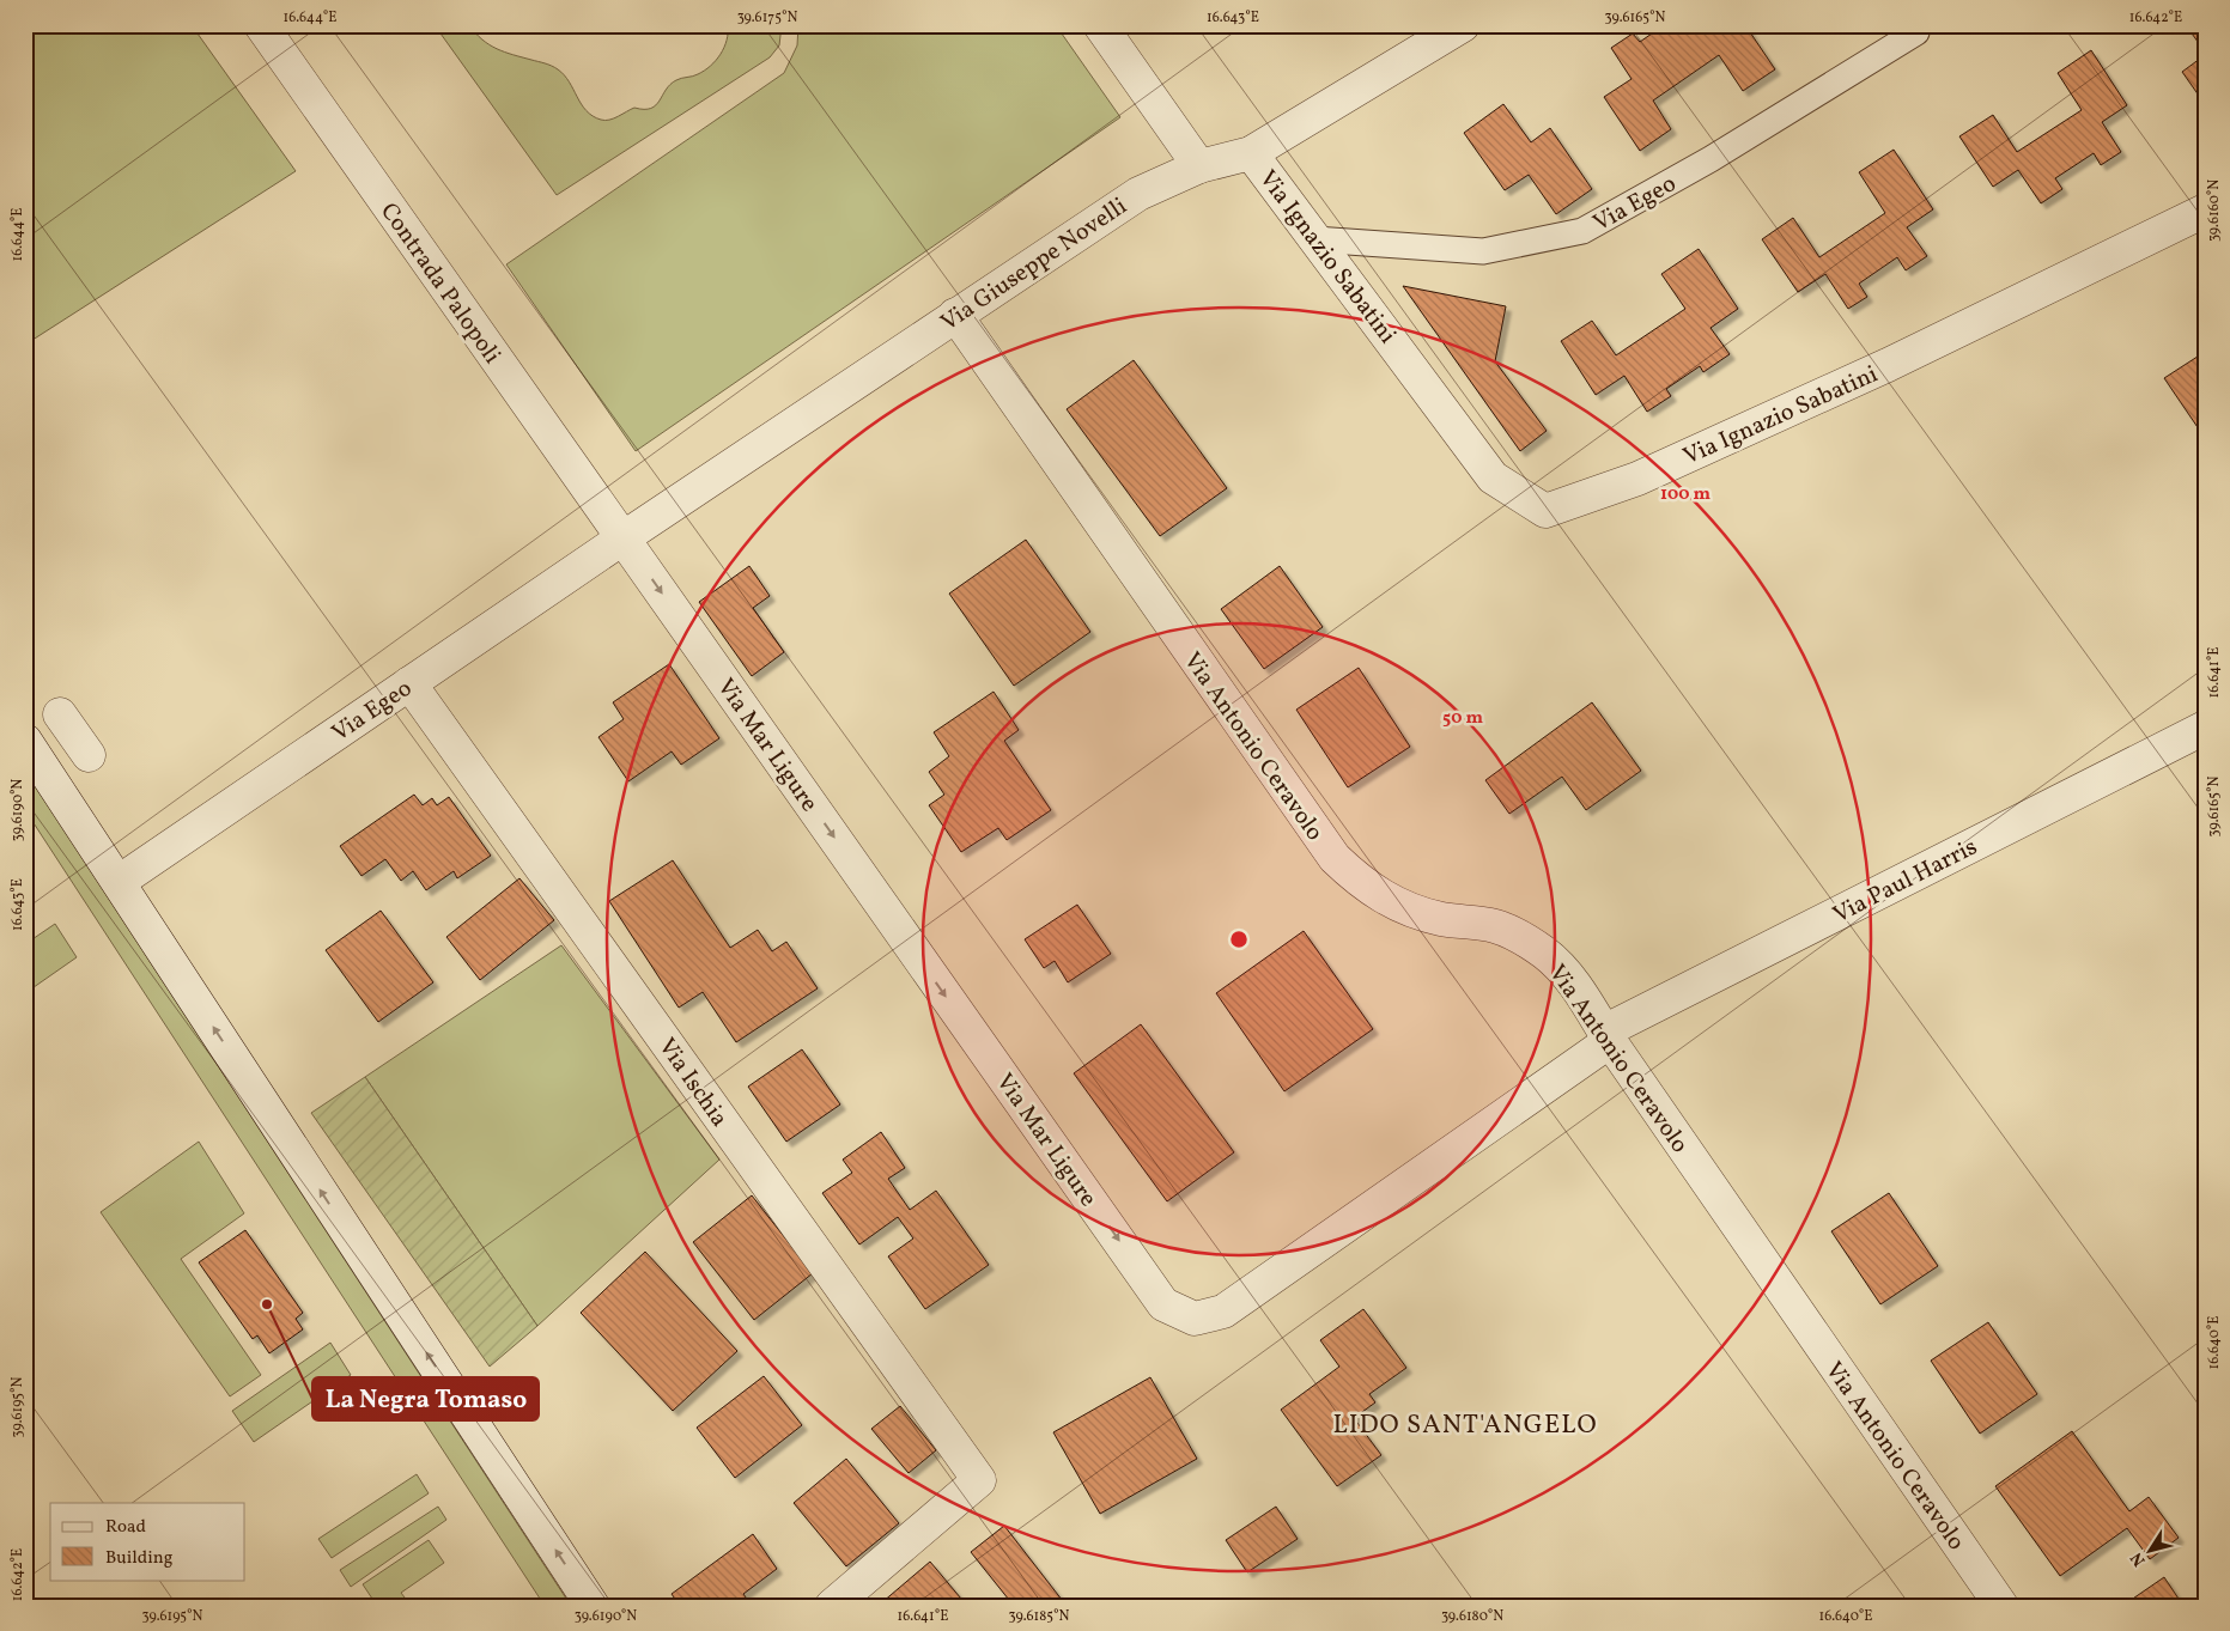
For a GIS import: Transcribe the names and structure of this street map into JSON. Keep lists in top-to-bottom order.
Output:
{
  "streets": {
    "street": [
      "Via Egeo",
      "Via Ignazio Sabatini",
      "Via Giuseppe Novelli",
      "Contrada Palopoli",
      "Via Mar Ligure",
      "Via Antonio Ceravolo",
      "Via Paul Harris",
      "Via Ischia"
    ]
  },
  "crossings": [
    ["Via Egeo", "Via Ignazio Sabatini"],
    ["Via Egeo", "Via Giuseppe Novelli"],
    ["Via Egeo", "Contrada Palopoli"],
    ["Via Egeo", "Via Mar Ligure"],
    ["Via Egeo", "Via Ischia"],
    ["Via Ignazio Sabatini", "Via Giuseppe Novelli"],
    ["Via Giuseppe Novelli", "Contrada Palopoli"],
    ["Via Giuseppe Novelli", "Via Mar Ligure"],
    ["Via Giuseppe Novelli", "Via Antonio Ceravolo"],
    ["Contrada Palopoli", "Via Mar Ligure"],
    ["Via Mar Ligure", "Via Antonio Ceravolo"],
    ["Via Mar Ligure", "Via Paul Harris"],
    ["Via Antonio Ceravolo", "Via Paul Harris"]
  ],
  "districts": ["LIDO SANT'ANGELO"],
  "places": ["La Negra Tomaso"],
  "legend": ["Road", "Building"],
  "north": "bottom left",
  "coordinates": [
    "16.644°E",
    "39.6175°N",
    "16.643°E",
    "39.6165°N",
    "16.642°E",
    "39.6160°N",
    "16.641°E",
    "39.6190°N",
    "16.640°E",
    "39.6195°N",
    "39.6185°N",
    "39.6180°N"
  ],
  "rings": ["100 m", "50 m"]
}
